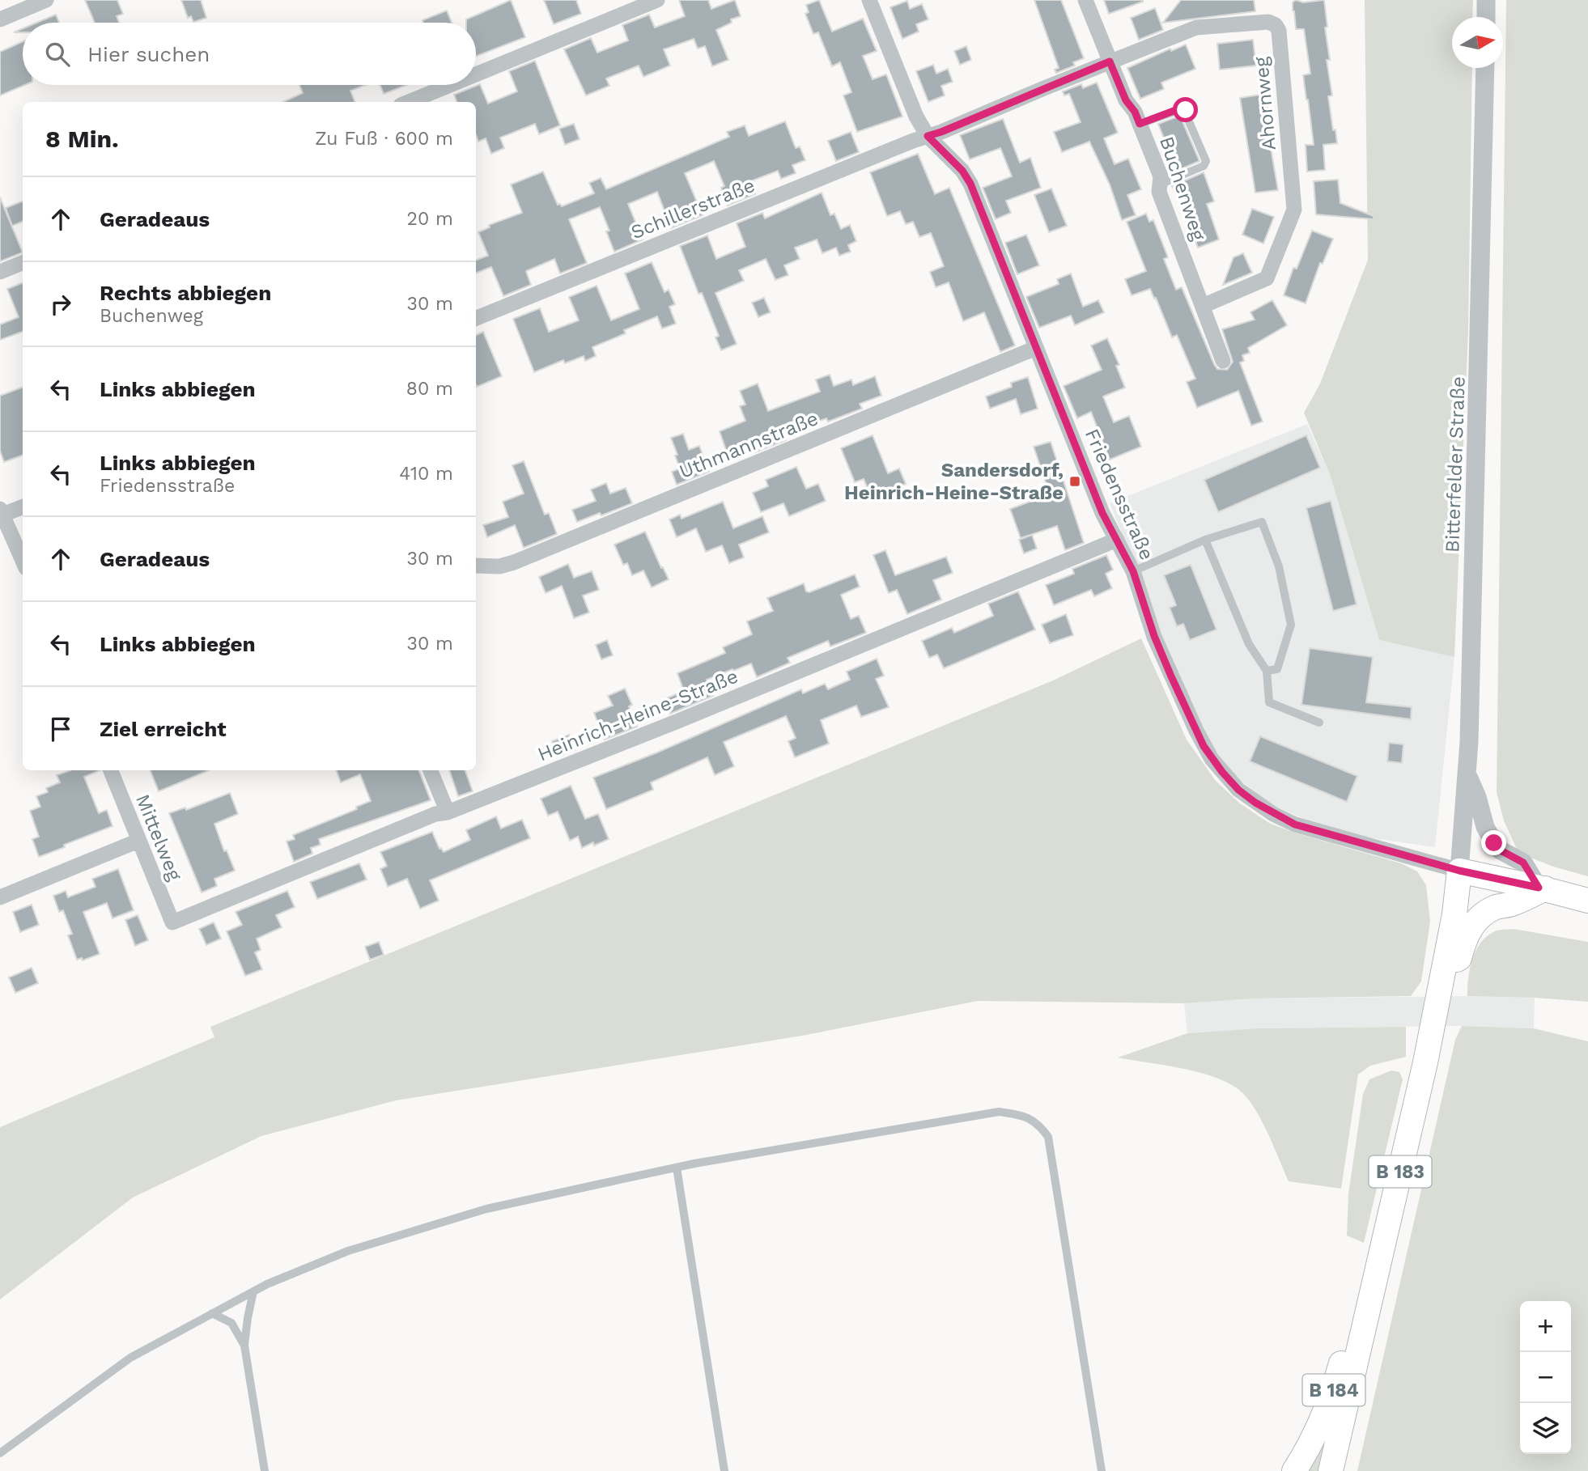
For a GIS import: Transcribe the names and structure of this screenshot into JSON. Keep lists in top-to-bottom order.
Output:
{
  "streets": {
    "main road": ["B 183", "B 184"],
    "street": [
      "Ahornweg",
      "Buchenweg",
      "Schillerstraße",
      "Uthmannstraße",
      "Bitterfelder Straße",
      "Friedensstraße",
      "Heinrich-Heine-Straße",
      "Mittelweg"
    ]
  },
  "crossings": [
    ["Ahornweg", "Buchenweg"],
    ["Ahornweg", "Schillerstraße"],
    ["Ahornweg", "Friedensstraße"],
    ["Schillerstraße", "Friedensstraße"],
    ["Uthmannstraße", "Friedensstraße"],
    ["Bitterfelder Straße", "Friedensstraße"],
    ["Bitterfelder Straße", "B 183"],
    ["Friedensstraße", "Heinrich-Heine-Straße"],
    ["Friedensstraße", "B 183"],
    ["Heinrich-Heine-Straße", "Mittelweg"],
    ["B 183", "B 184"]
  ],
  "places": {
    "transit": ["Sandersdorf, Heinrich-Heine-Straße"]
  },
  "north": "right",
  "page": {
    "search": "Hier suchen",
    "heading": ["8 Min.", "Zu Fuß · 600 m"],
    "list": [
      ["Geradeaus", "20 m"],
      ["Rechts abbiegen", "Buchenweg", "30 m"],
      ["Links abbiegen", "80 m"],
      ["Links abbiegen", "Friedensstraße", "410 m"],
      ["Geradeaus", "30 m"],
      ["Links abbiegen", "30 m"],
      "Ziel erreicht"
    ],
    "map_buttons": ["+", "−"]
  }
}
